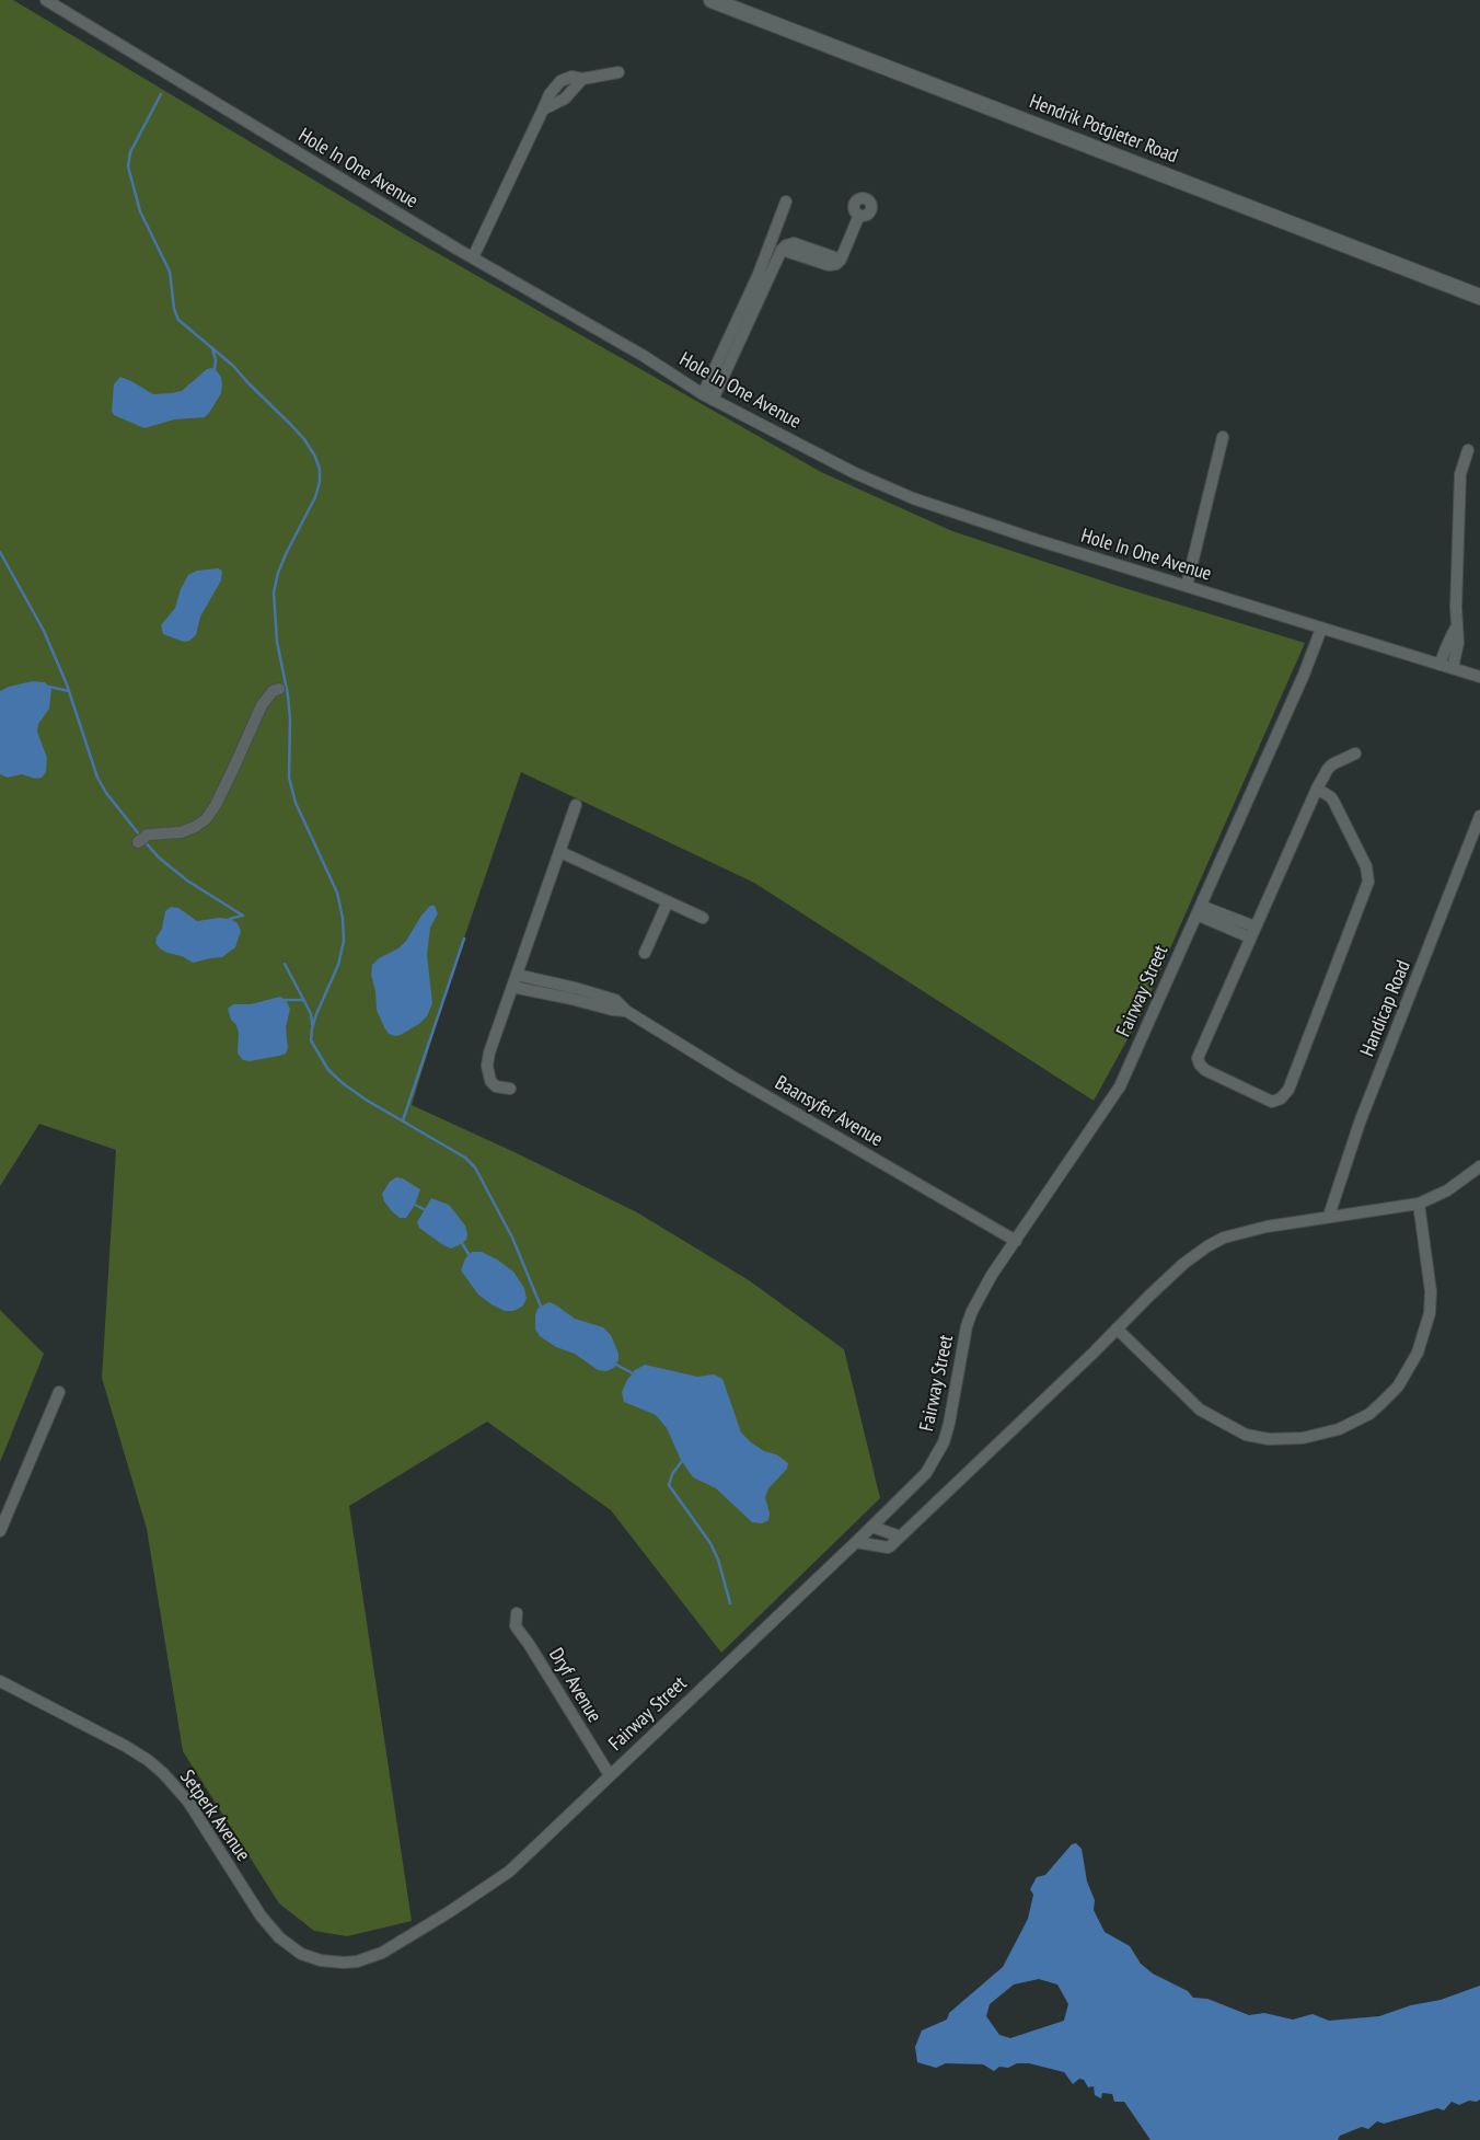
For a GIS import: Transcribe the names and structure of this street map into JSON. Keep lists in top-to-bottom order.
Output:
{
  "streets": {
    "main road": ["Hendrik Potgieter Road"],
    "street": [
      "Hole In One Avenue",
      "Fairway Street",
      "Handicap Road",
      "Baansyfer Avenue",
      "Dryf Avenue",
      "Setperk Avenue"
    ]
  },
  "crossings": [
    ["Hole In One Avenue", "Fairway Street"],
    ["Fairway Street", "Baansyfer Avenue"],
    ["Fairway Street", "Dryf Avenue"],
    ["Fairway Street", "Setperk Avenue"]
  ]
}
